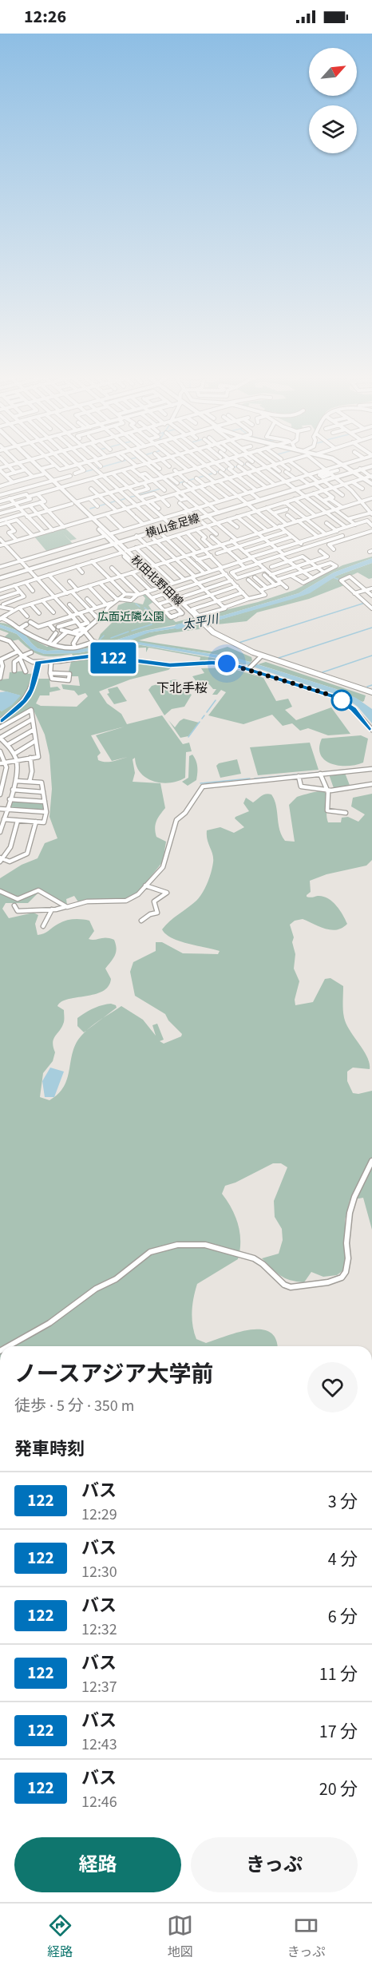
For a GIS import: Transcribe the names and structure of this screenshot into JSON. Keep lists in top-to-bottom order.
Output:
{
  "streets": {
    "main road": ["横山金足線", "秋田北野田線"]
  },
  "crossings": [
    ["横山金足線", "秋田北野田線"]
  ],
  "districts": ["下北手桜"],
  "water": ["太平川"],
  "parks": ["広面近隣公園"],
  "lines": ["bus line 122"],
  "north": "top right",
  "page": {
    "status": "12:26",
    "on_map": "122",
    "heading": [
      ["ノースアジア大学前", "徒歩 · 5 分 · 350 m"],
      "発車時刻"
    ],
    "list": [
      {
        "mark": "122",
        "name": "バス",
        "note": "12:29",
        "value": "3 分"
      },
      {
        "mark": "122",
        "name": "バス",
        "note": "12:30",
        "value": "4 分"
      },
      {
        "mark": "122",
        "name": "バス",
        "note": "12:32",
        "value": "6 分"
      },
      {
        "mark": "122",
        "name": "バス",
        "note": "12:37",
        "value": "11 分"
      },
      {
        "mark": "122",
        "name": "バス",
        "note": "12:43",
        "value": "17 分"
      },
      {
        "mark": "122",
        "name": "バス",
        "note": "12:46",
        "value": "20 分"
      }
    ],
    "buttons": ["経路", "きっぷ"],
    "tabs": ["経路", "地図", "きっぷ"]
  }
}
